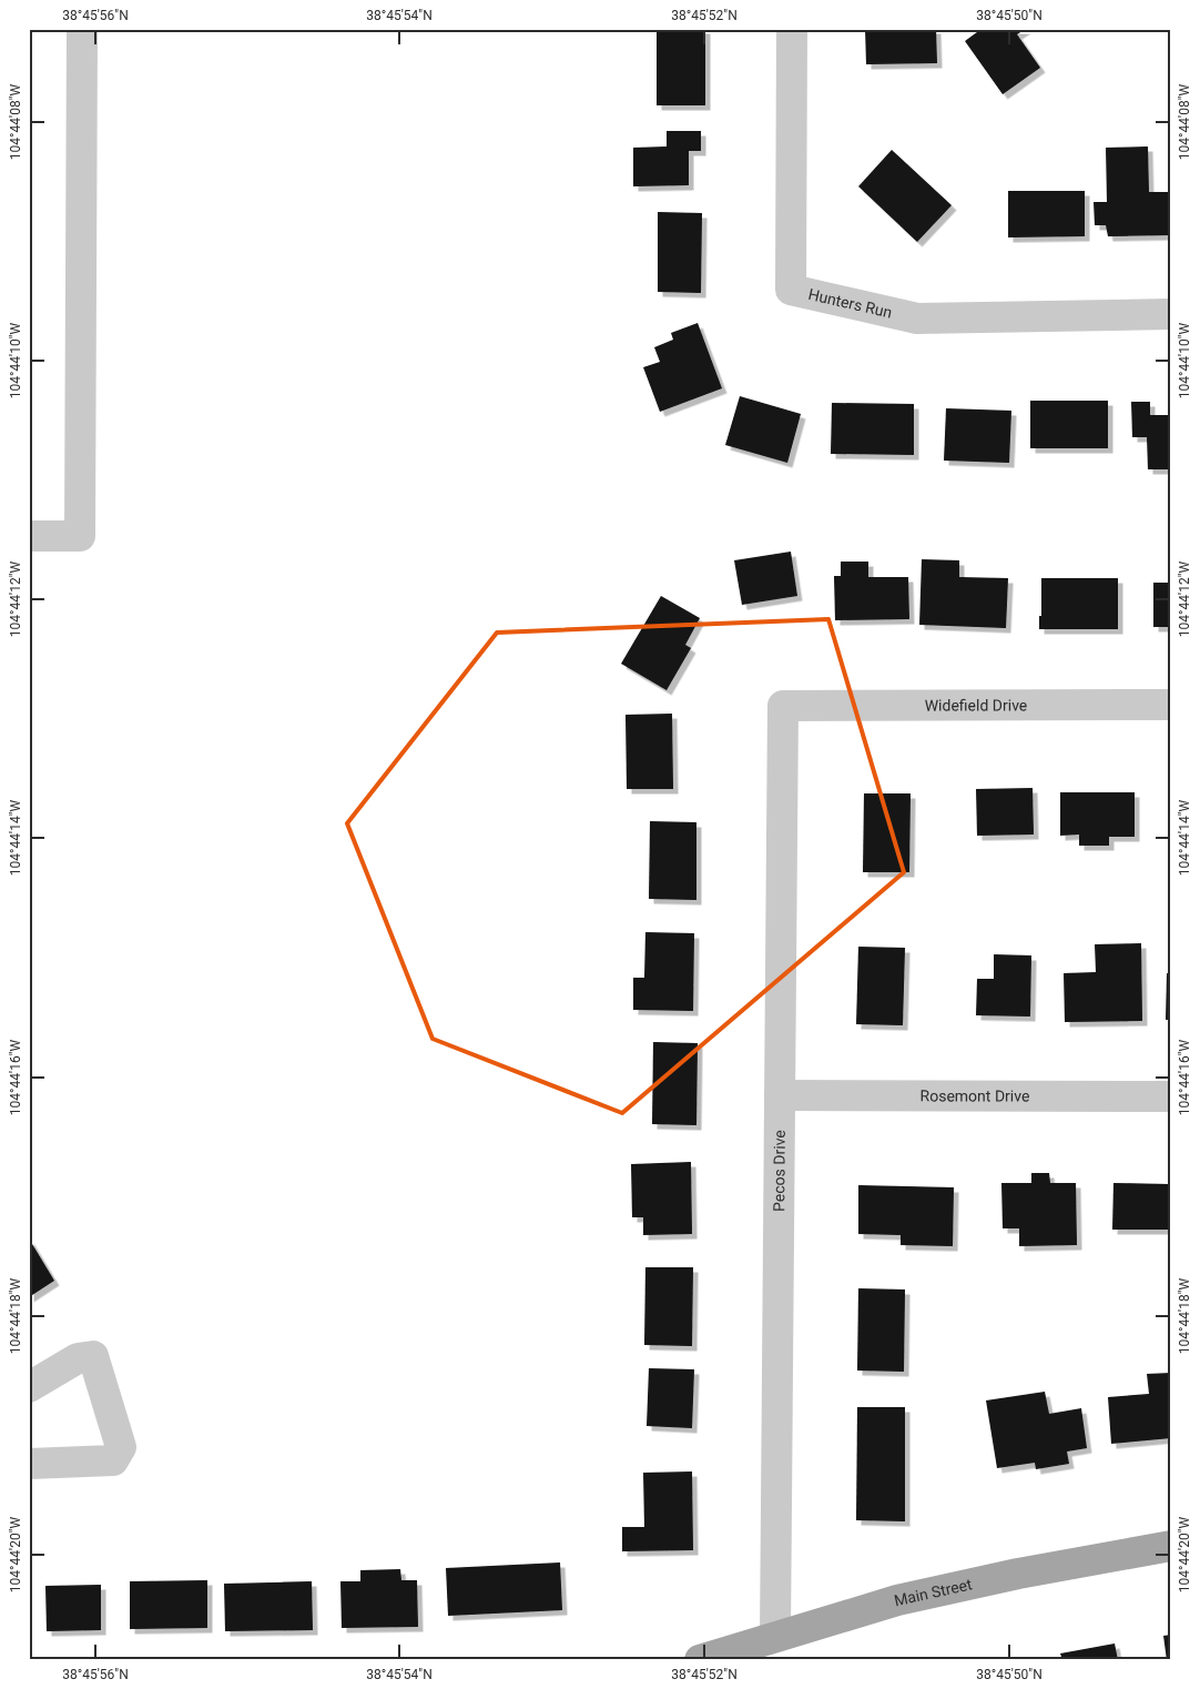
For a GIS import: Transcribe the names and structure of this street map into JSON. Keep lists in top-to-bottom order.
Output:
{
  "streets": {
    "main road": ["Main Street"],
    "street": [
      "Hunters Run",
      "Widefield Drive",
      "Rosemont Drive",
      "Pecos Drive"
    ]
  },
  "crossings": [
    ["Widefield Drive", "Pecos Drive"],
    ["Rosemont Drive", "Pecos Drive"],
    ["Pecos Drive", "Main Street"]
  ],
  "coordinates": [
    "38°45'56\"N",
    "38°45'54\"N",
    "38°45'52\"N",
    "38°45'50\"N",
    "104°44'08\"W",
    "104°44'10\"W",
    "104°44'12\"W",
    "104°44'14\"W",
    "104°44'16\"W",
    "104°44'18\"W",
    "104°44'20\"W"
  ]
}
